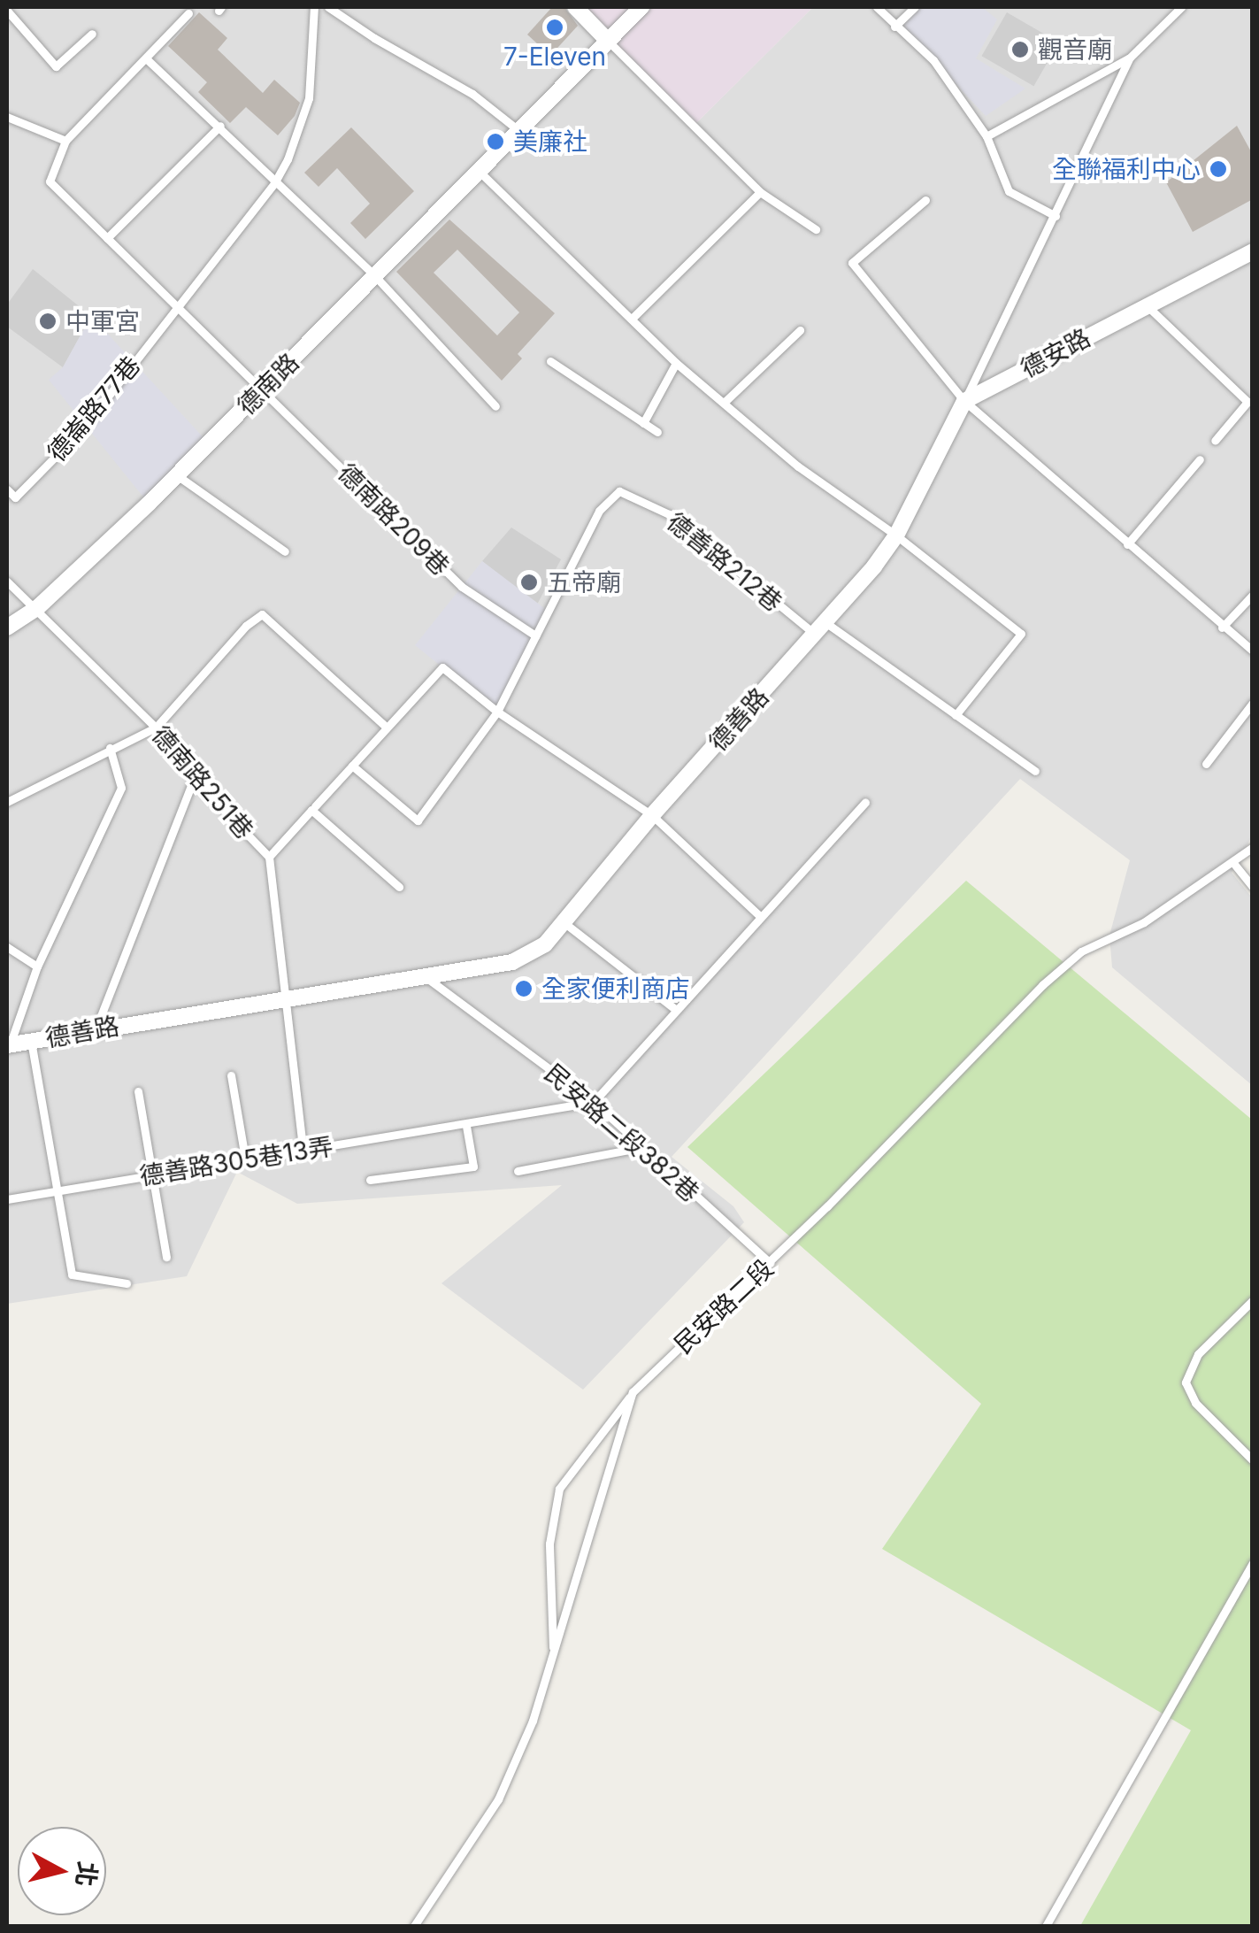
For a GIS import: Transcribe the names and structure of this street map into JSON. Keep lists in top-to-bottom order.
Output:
{
  "streets": {
    "street": ["德安路", "德南路", "德善路"],
    "lane": [
      "德崙路77巷",
      "德南路209巷",
      "德善路212巷",
      "德南路251巷",
      "民安路二段382巷",
      "德善路305巷13弄",
      "民安路二段"
    ]
  },
  "crossings": [
    ["德安路", "德善路"],
    ["德南路", "德南路209巷"],
    ["德南路", "德南路251巷"],
    ["德崙路77巷", "德南路209巷"],
    ["德南路209巷", "德善路212巷"],
    ["德善路212巷", "德善路"],
    ["德善路", "德南路251巷"],
    ["德善路", "民安路二段382巷"],
    ["德南路251巷", "德善路305巷13弄"],
    ["民安路二段382巷", "德善路305巷13弄"],
    ["民安路二段382巷", "民安路二段"]
  ],
  "places": [
    "7-Eleven",
    "觀音廟",
    "美廉社",
    "全聯福利中心",
    "中軍宮",
    "五帝廟",
    "全家便利商店"
  ],
  "north": "right"
}
